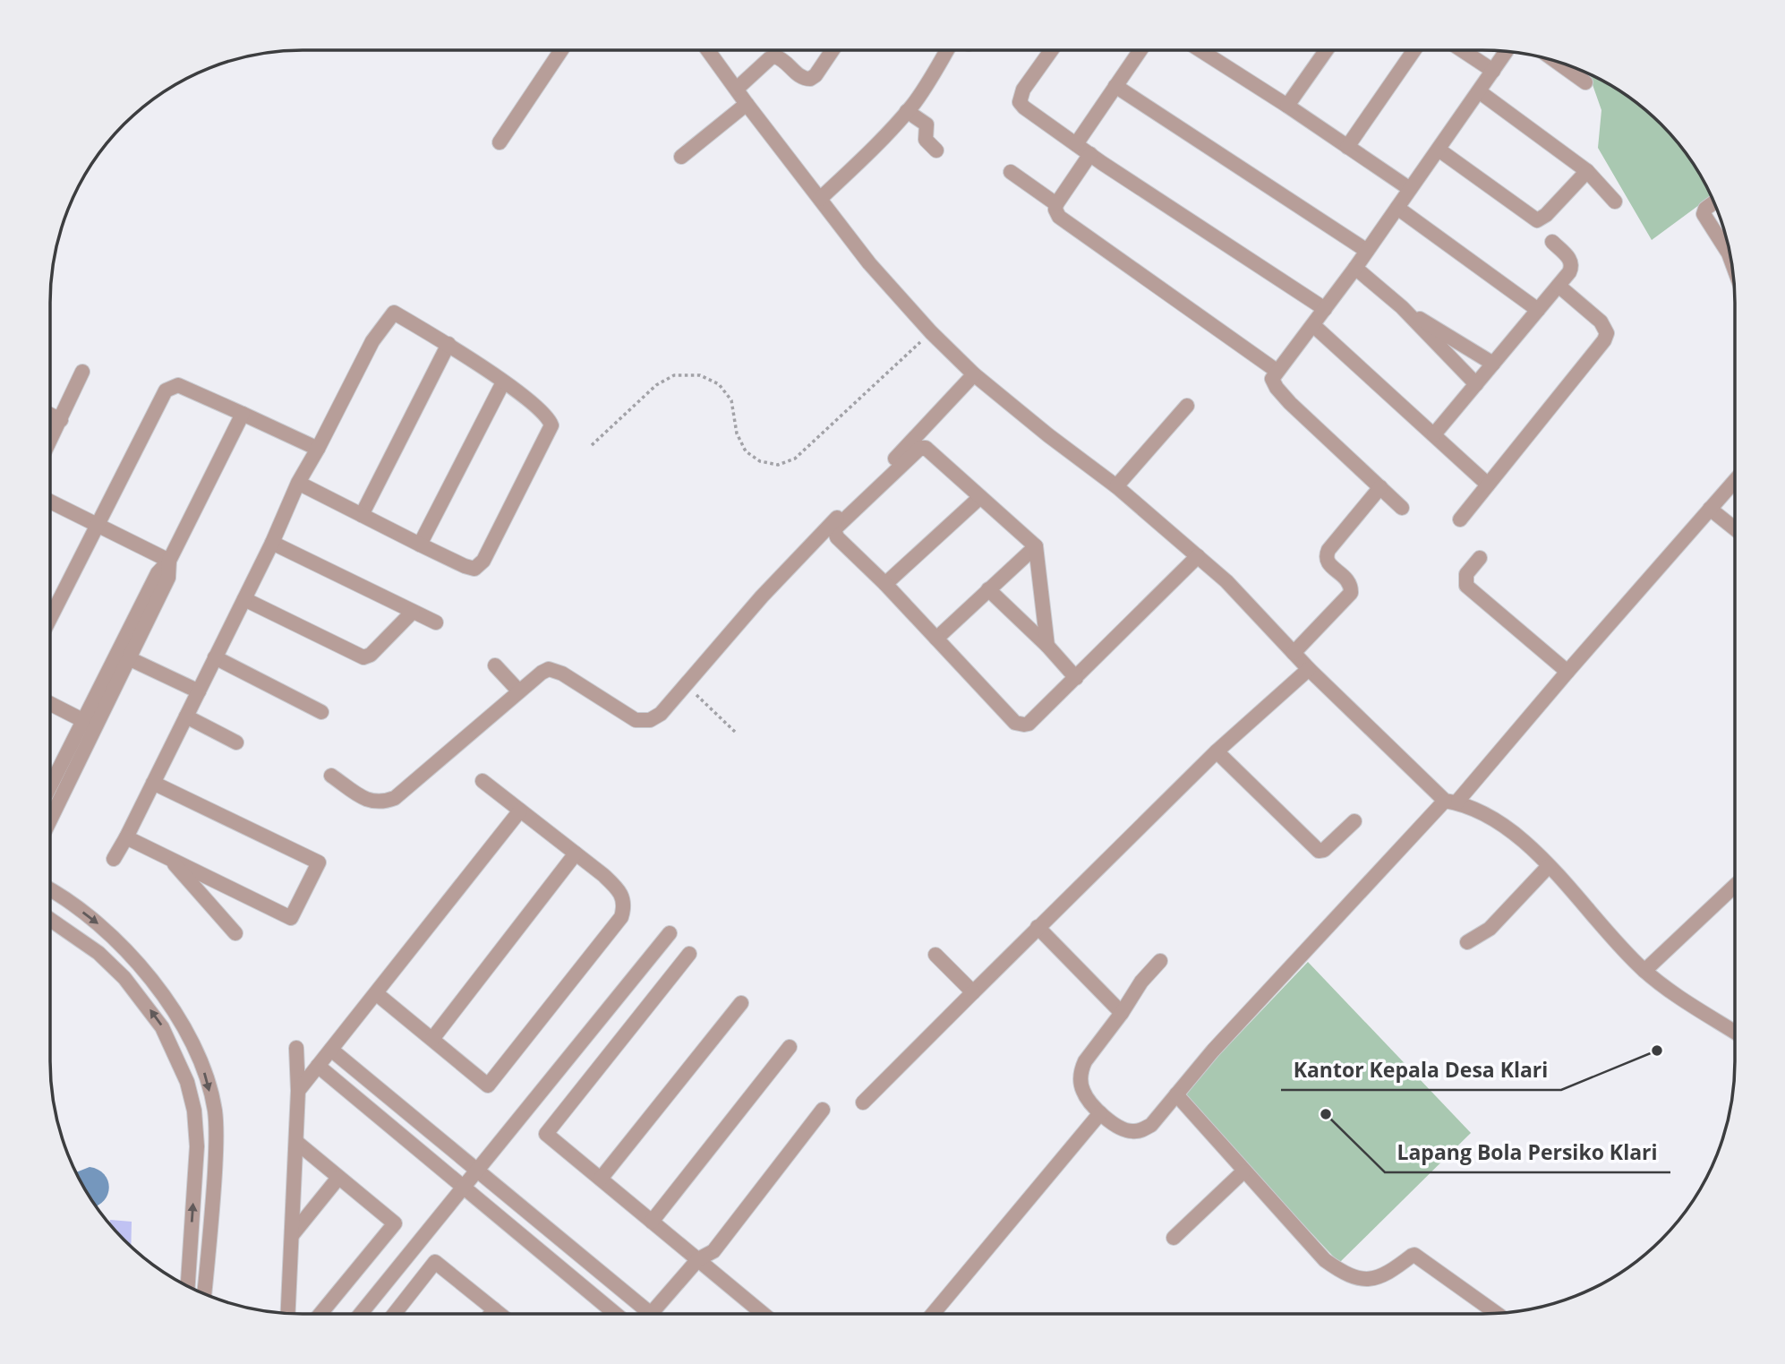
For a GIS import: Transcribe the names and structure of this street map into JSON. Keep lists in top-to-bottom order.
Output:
{
  "places": ["Kantor Kepala Desa Klari", "Lapang Bola Persiko Klari"]
}
